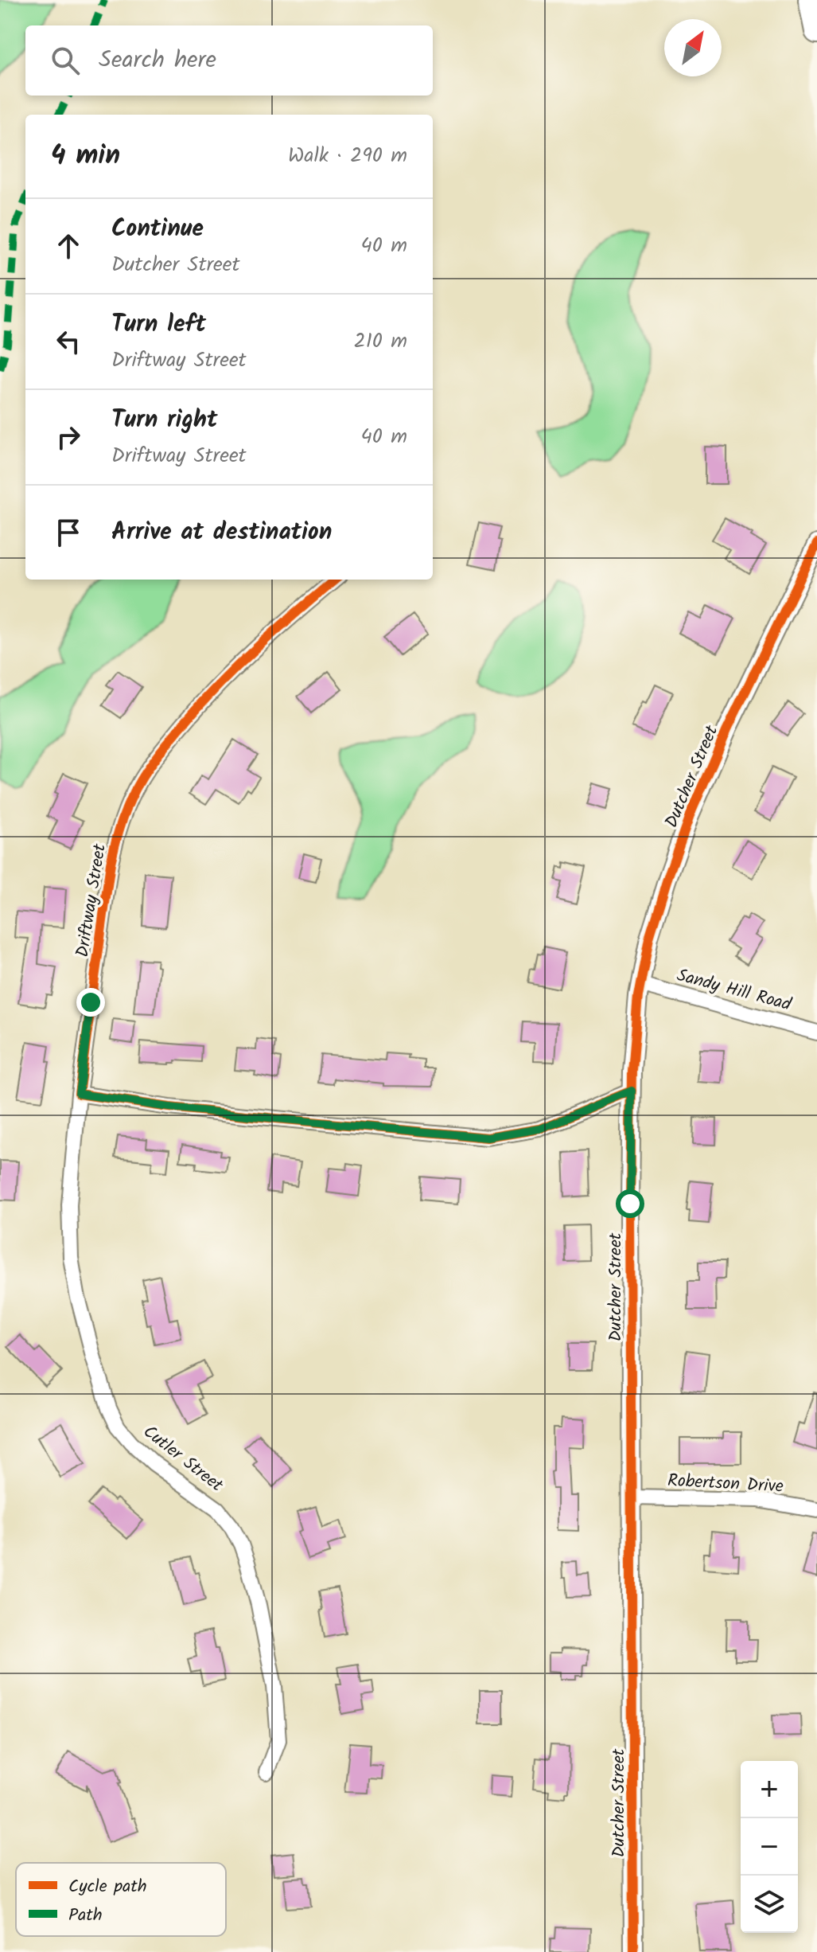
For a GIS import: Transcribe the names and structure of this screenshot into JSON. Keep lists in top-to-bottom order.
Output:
{
  "streets": {
    "street": [
      "Dutcher Street",
      "Driftway Street",
      "Sandy Hill Road",
      "Cutler Street",
      "Robertson Drive"
    ]
  },
  "crossings": [
    ["Dutcher Street", "Sandy Hill Road"],
    ["Dutcher Street", "Robertson Drive"],
    ["Driftway Street", "Cutler Street"]
  ],
  "legend": ["Cycle path", "Path"],
  "north": "top right",
  "page": {
    "search": "Search here",
    "heading": ["4 min", "Walk · 290 m"],
    "list": [
      ["Continue", "Dutcher Street", "40 m"],
      ["Turn left", "Driftway Street", "210 m"],
      ["Turn right", "Driftway Street", "40 m"],
      "Arrive at destination"
    ],
    "map_buttons": ["+", "−"]
  }
}
